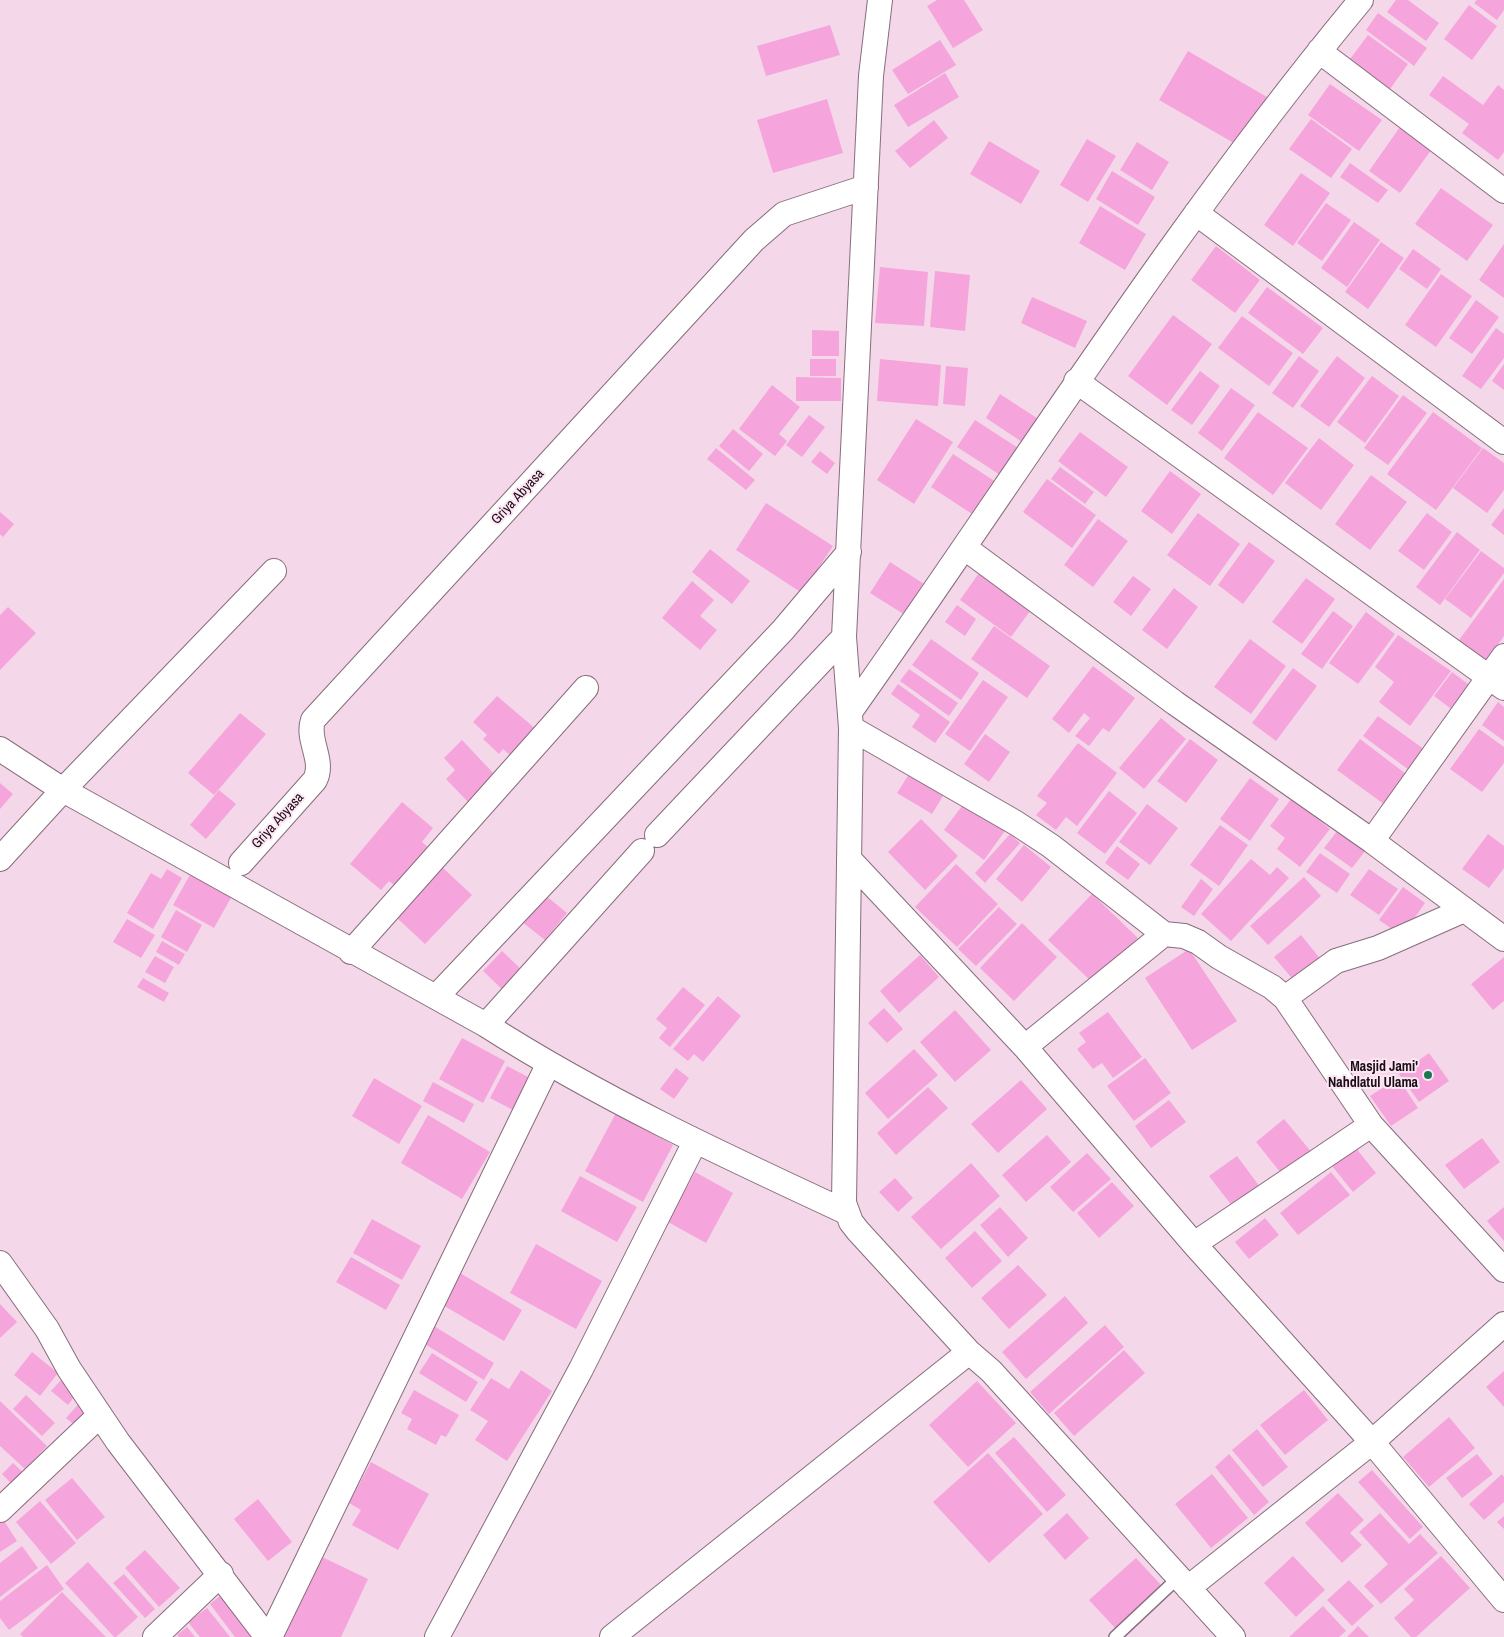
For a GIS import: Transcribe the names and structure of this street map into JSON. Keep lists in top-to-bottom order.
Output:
{
  "streets": {
    "street": ["Griya Abyasa"]
  },
  "places": ["Masjid Jami' Nahdlatul Ulama"]
}
